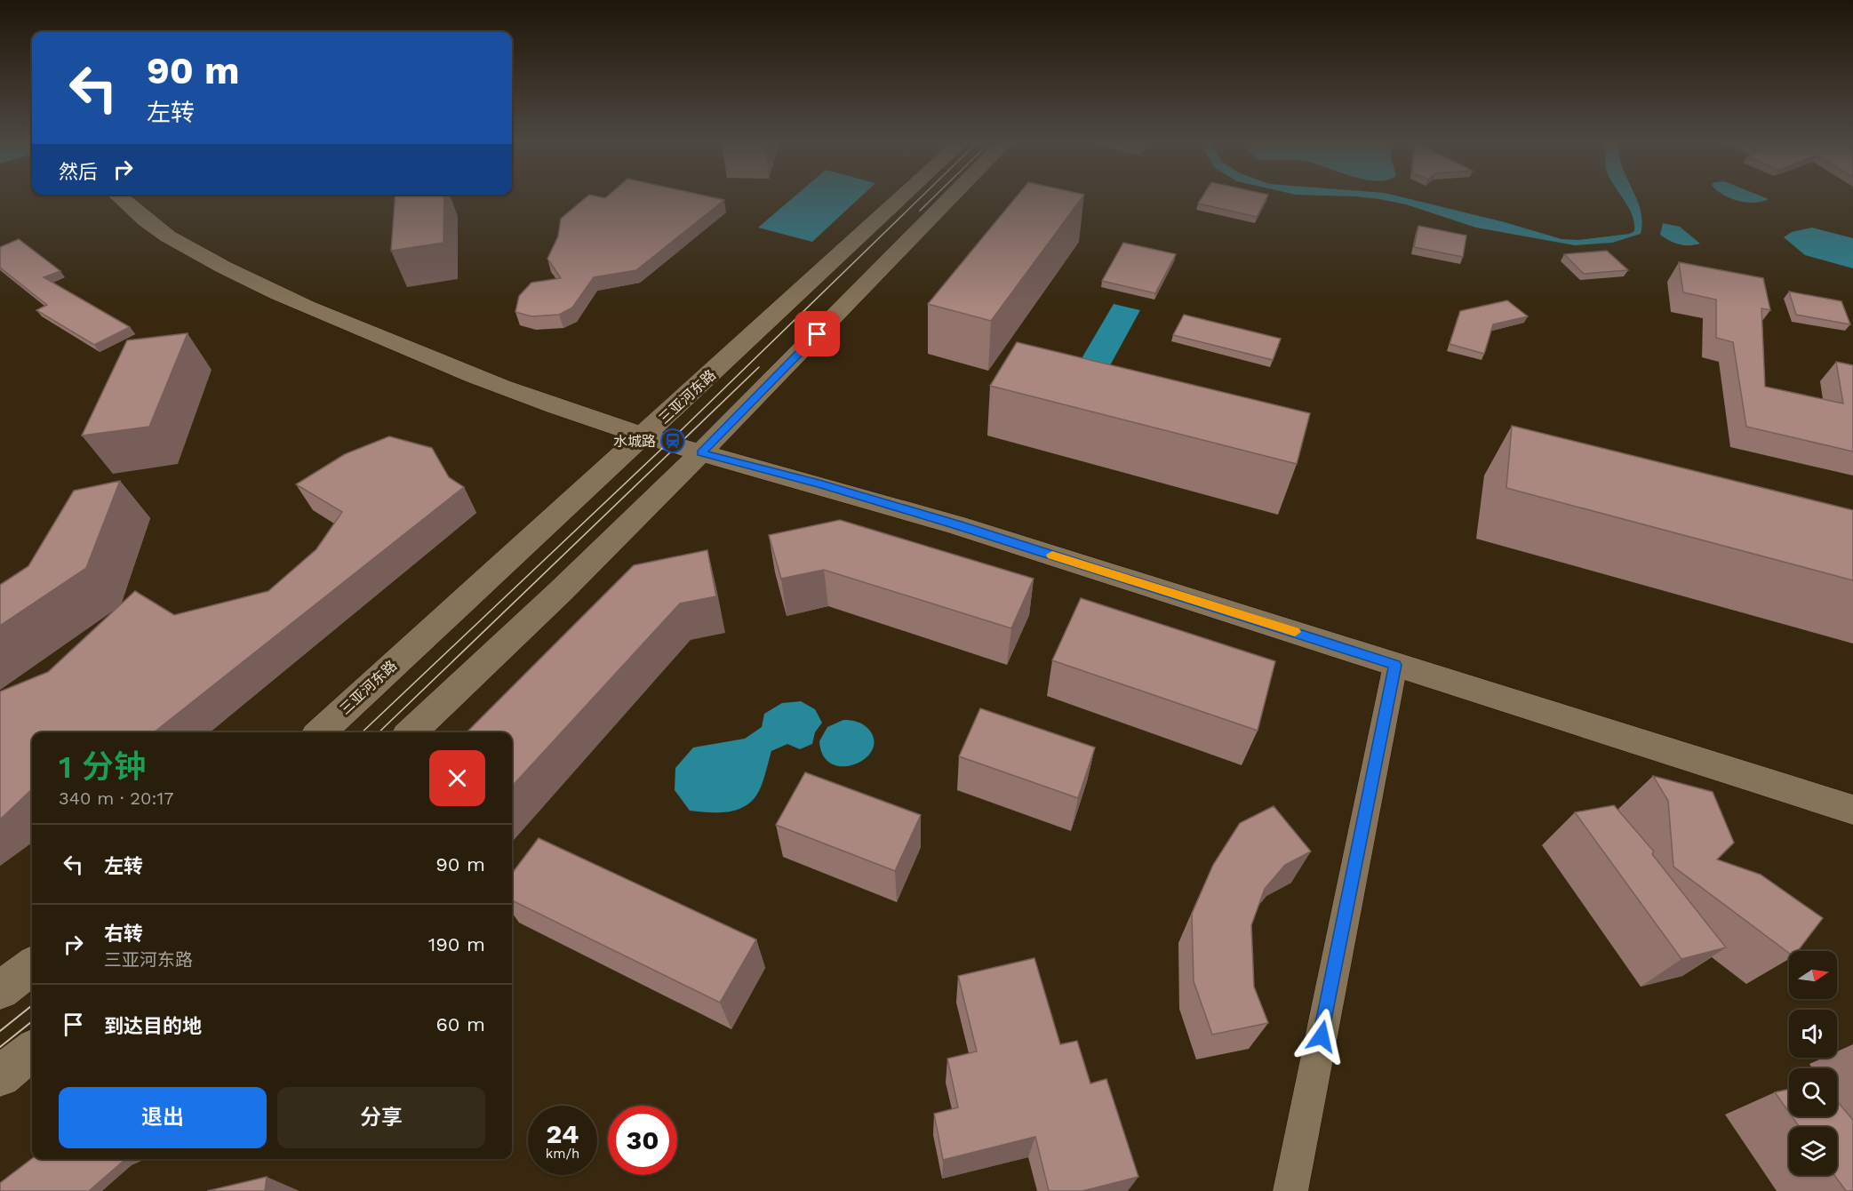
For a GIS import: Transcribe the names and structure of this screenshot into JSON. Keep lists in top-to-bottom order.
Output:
{
  "streets": {
    "main road": ["三亚河东路"]
  },
  "places": {
    "station": ["水城路"]
  },
  "north": "right",
  "page": {
    "turn": ["90 m", "左转"],
    "then": "然后",
    "heading": ["1 分钟", "340 m · 20:17"],
    "list": [
      {
        "name": "左转",
        "value": "90 m"
      },
      {
        "name": "右转",
        "note": "三亚河东路",
        "value": "190 m"
      },
      {
        "name": "到达目的地",
        "value": "60 m"
      }
    ],
    "buttons": ["退出", "分享"],
    "speed": "24 km/h",
    "limit": "30"
  }
}
